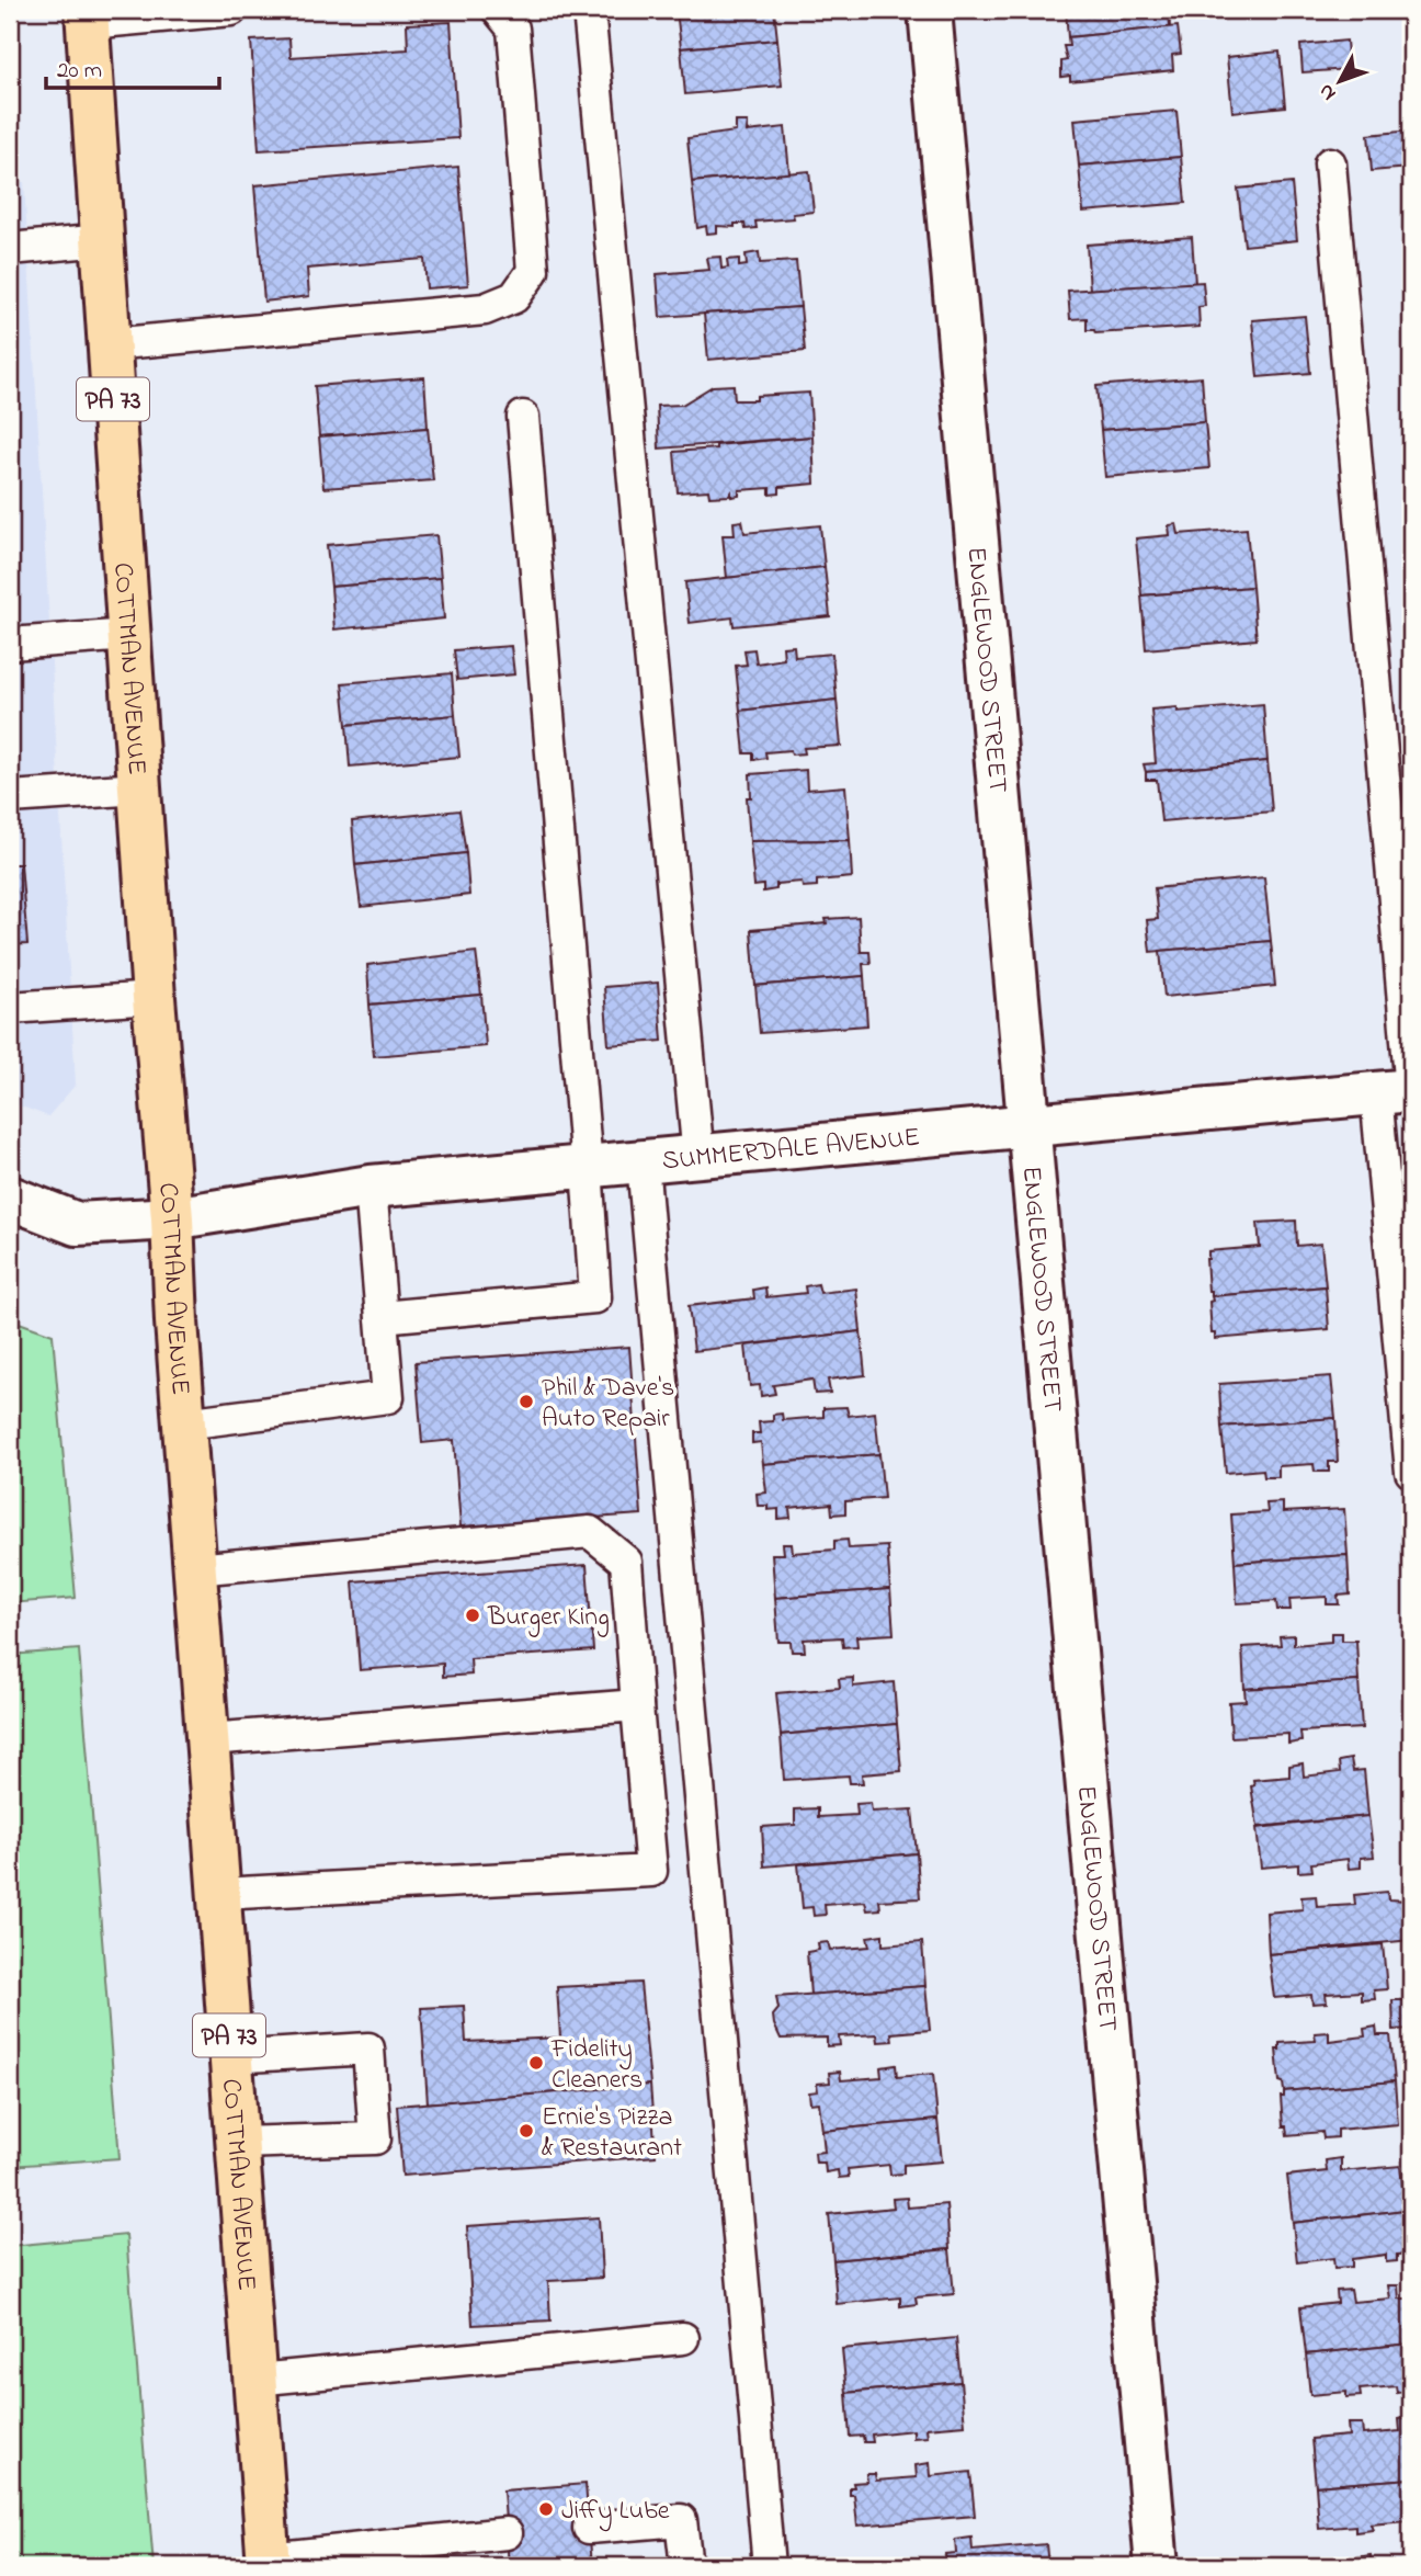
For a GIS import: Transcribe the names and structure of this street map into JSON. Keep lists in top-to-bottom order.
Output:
{
  "streets": {
    "main road": ["PA 73", "COTTMAN AVENUE"],
    "street": ["ENGLEWOOD STREET", "SUMMERDALE AVENUE"]
  },
  "crossings": [
    ["COTTMAN AVENUE", "SUMMERDALE AVENUE"],
    ["ENGLEWOOD STREET", "SUMMERDALE AVENUE"]
  ],
  "places": [
    "Phil & Dave's Auto Repair",
    "Burger King",
    "Fidelity Cleaners",
    "Ernie's Pizza & Restaurant",
    "Jiffy Lube"
  ],
  "scale_bar": "20 m",
  "north": "bottom left"
}
